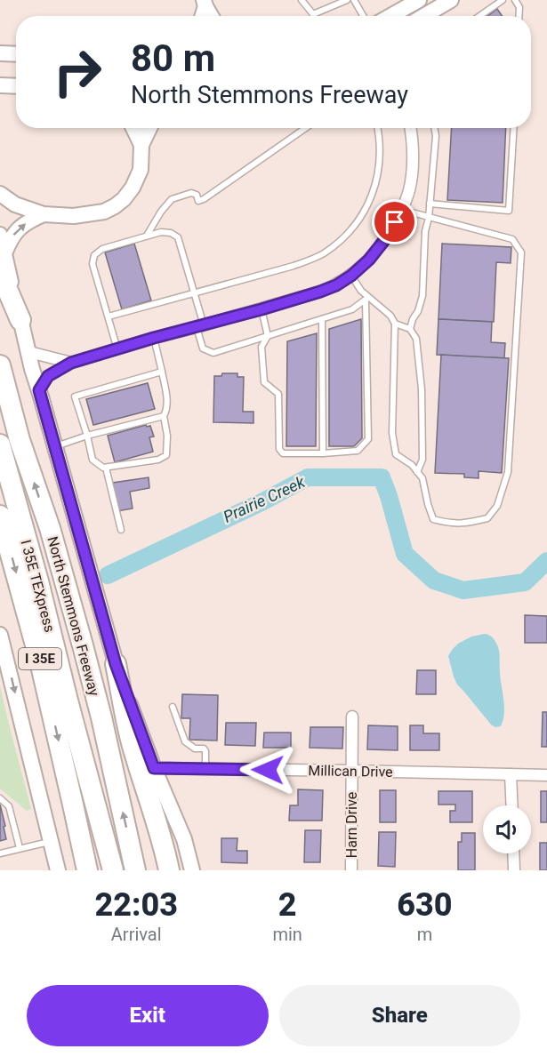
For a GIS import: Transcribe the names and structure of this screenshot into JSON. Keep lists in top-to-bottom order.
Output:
{
  "streets": {
    "highway": ["I 35E TEXpress", "North Stemmons Freeway", "I 35E"],
    "street": ["Millican Drive", "Harn Drive"]
  },
  "crossings": [
    ["North Stemmons Freeway", "Millican Drive"],
    ["Millican Drive", "Harn Drive"]
  ],
  "water": ["Prairie Creek"],
  "page": {
    "turn": ["80 m", "North Stemmons Freeway"],
    "eta": [
      "22:03",
      "Arrival",
      "2",
      "min",
      "630",
      "m"
    ],
    "buttons": ["Exit", "Share"]
  }
}
